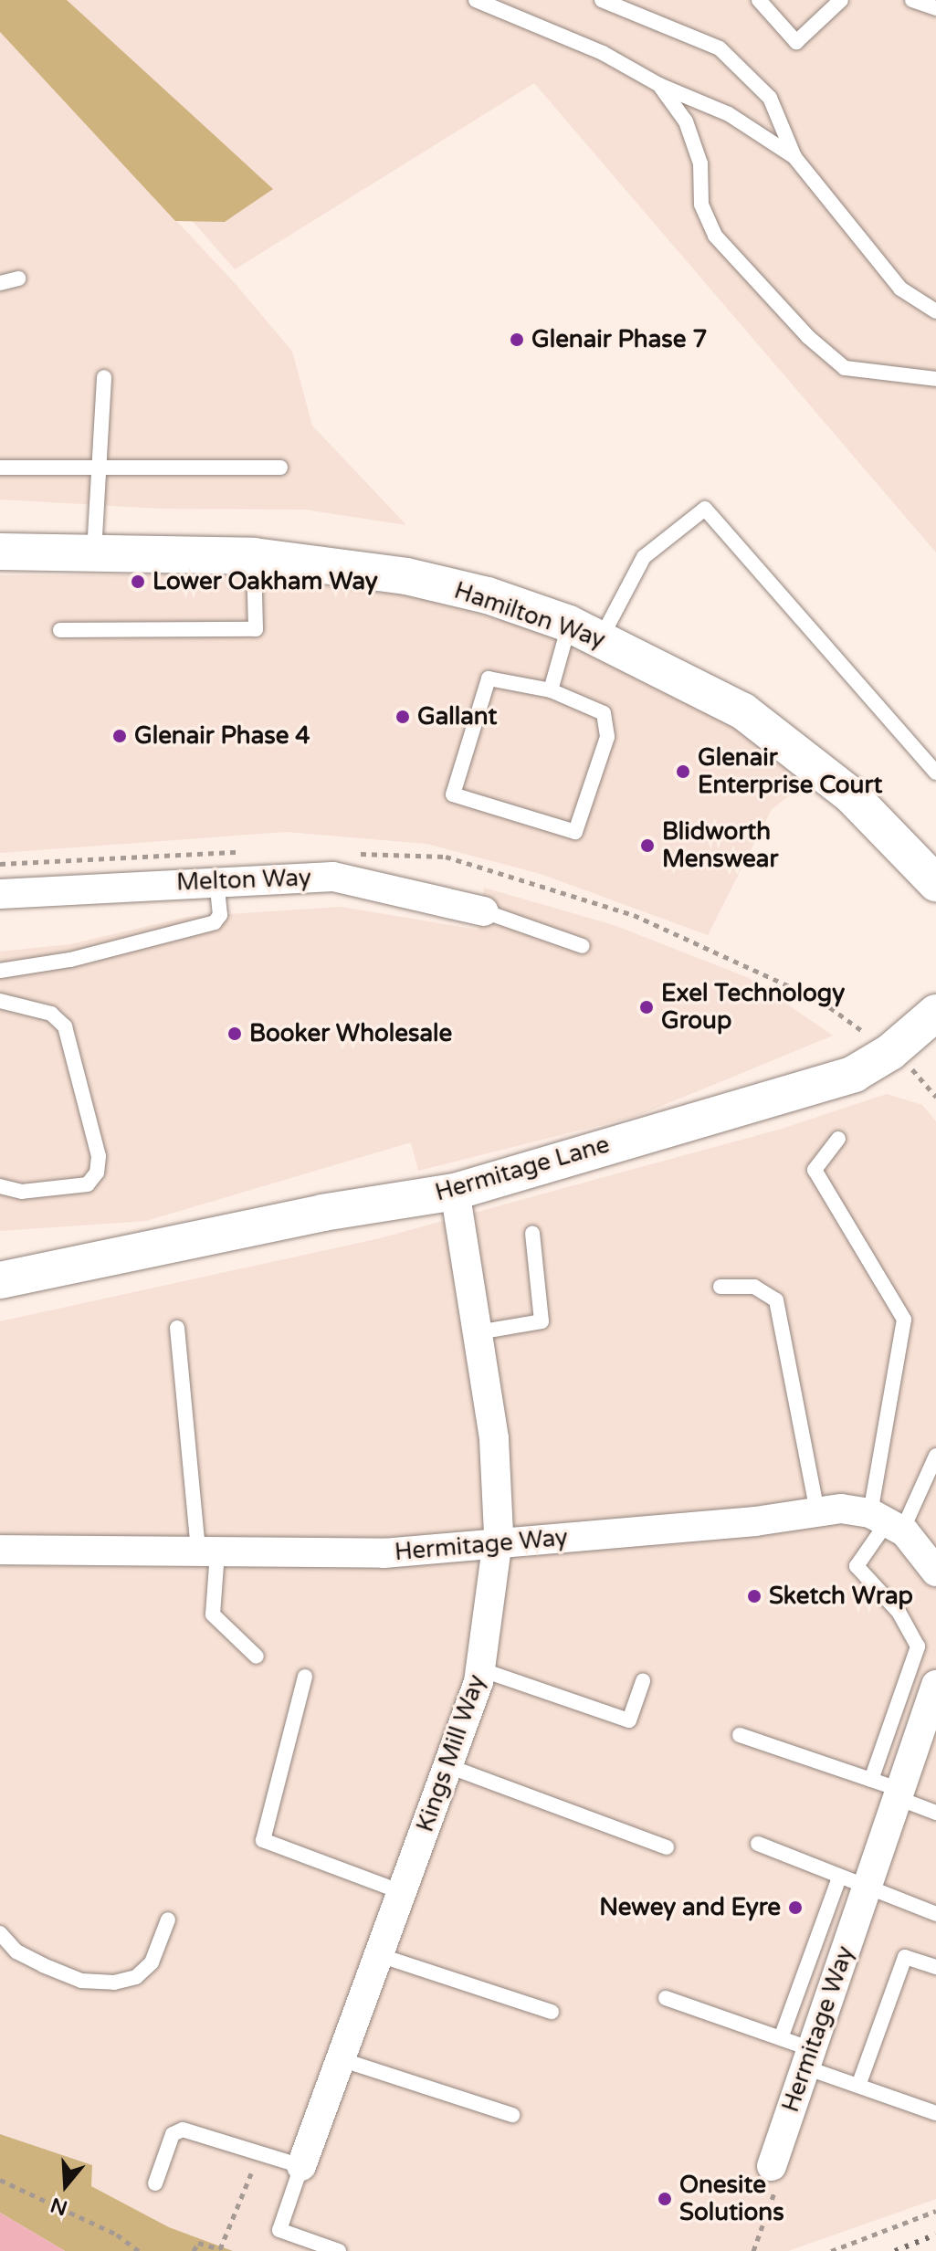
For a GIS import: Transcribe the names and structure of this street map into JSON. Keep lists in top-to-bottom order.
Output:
{
  "streets": {
    "street": [
      "Hamilton Way",
      "Melton Way",
      "Hermitage Lane",
      "Hermitage Way",
      "Kings Mill Way"
    ]
  },
  "crossings": [
    ["Hermitage Lane", "Kings Mill Way"],
    ["Hermitage Way", "Kings Mill Way"]
  ],
  "places": [
    "Glenair Phase 7",
    "Lower Oakham Way",
    "Gallant",
    "Glenair Phase 4",
    "Glenair Enterprise Court",
    "Blidworth Menswear",
    "Exel Technology Group",
    "Booker Wholesale",
    "Sketch Wrap",
    "Newey and Eyre",
    "Onesite Solutions"
  ],
  "north": "bottom"
}
